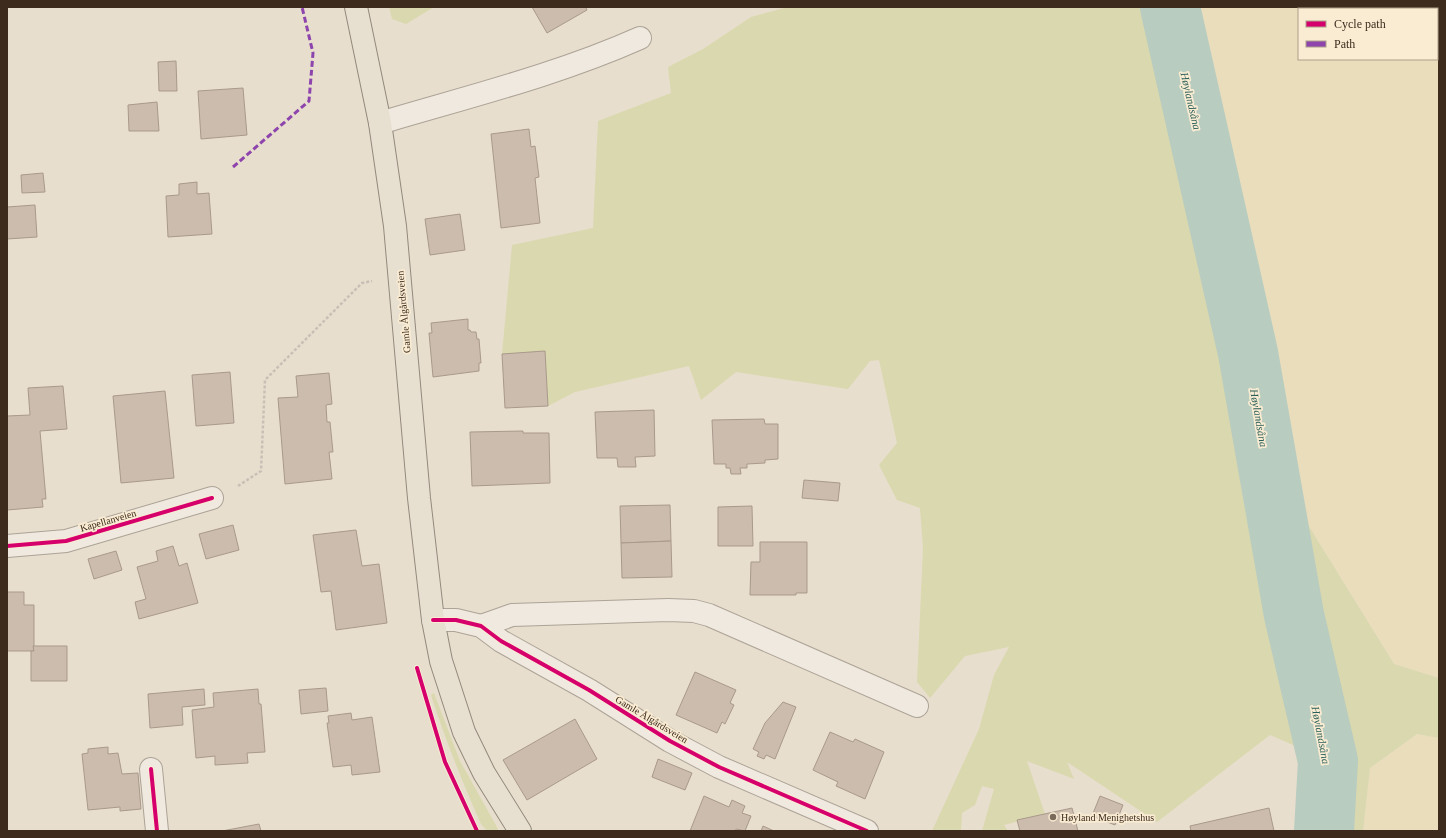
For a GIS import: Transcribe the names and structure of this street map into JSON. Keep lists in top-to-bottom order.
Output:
{
  "streets": {
    "main road": ["Gamle Ålgårdsveien"],
    "street": ["Kapellanveien"]
  },
  "water": ["Høylandsåna"],
  "places": ["Høyland Menighetshus"],
  "legend": ["Cycle path", "Path"]
}
